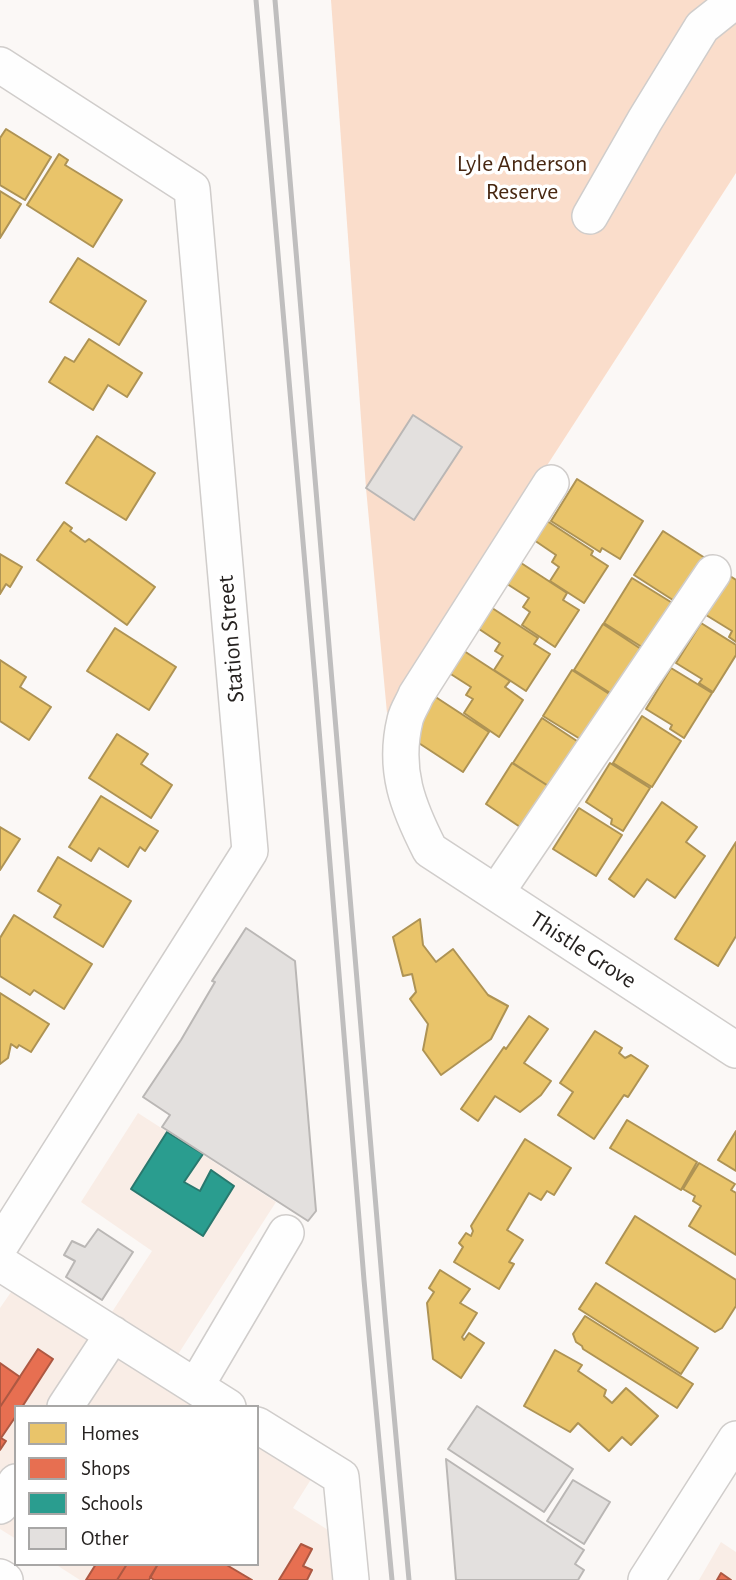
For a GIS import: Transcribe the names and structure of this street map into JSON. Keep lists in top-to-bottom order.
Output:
{
  "streets": {
    "street": ["Station Street", "Thistle Grove"]
  },
  "parks": ["Lyle Anderson Reserve"],
  "legend": [
    "Homes",
    "Shops",
    "Schools",
    "Other"
  ]
}
